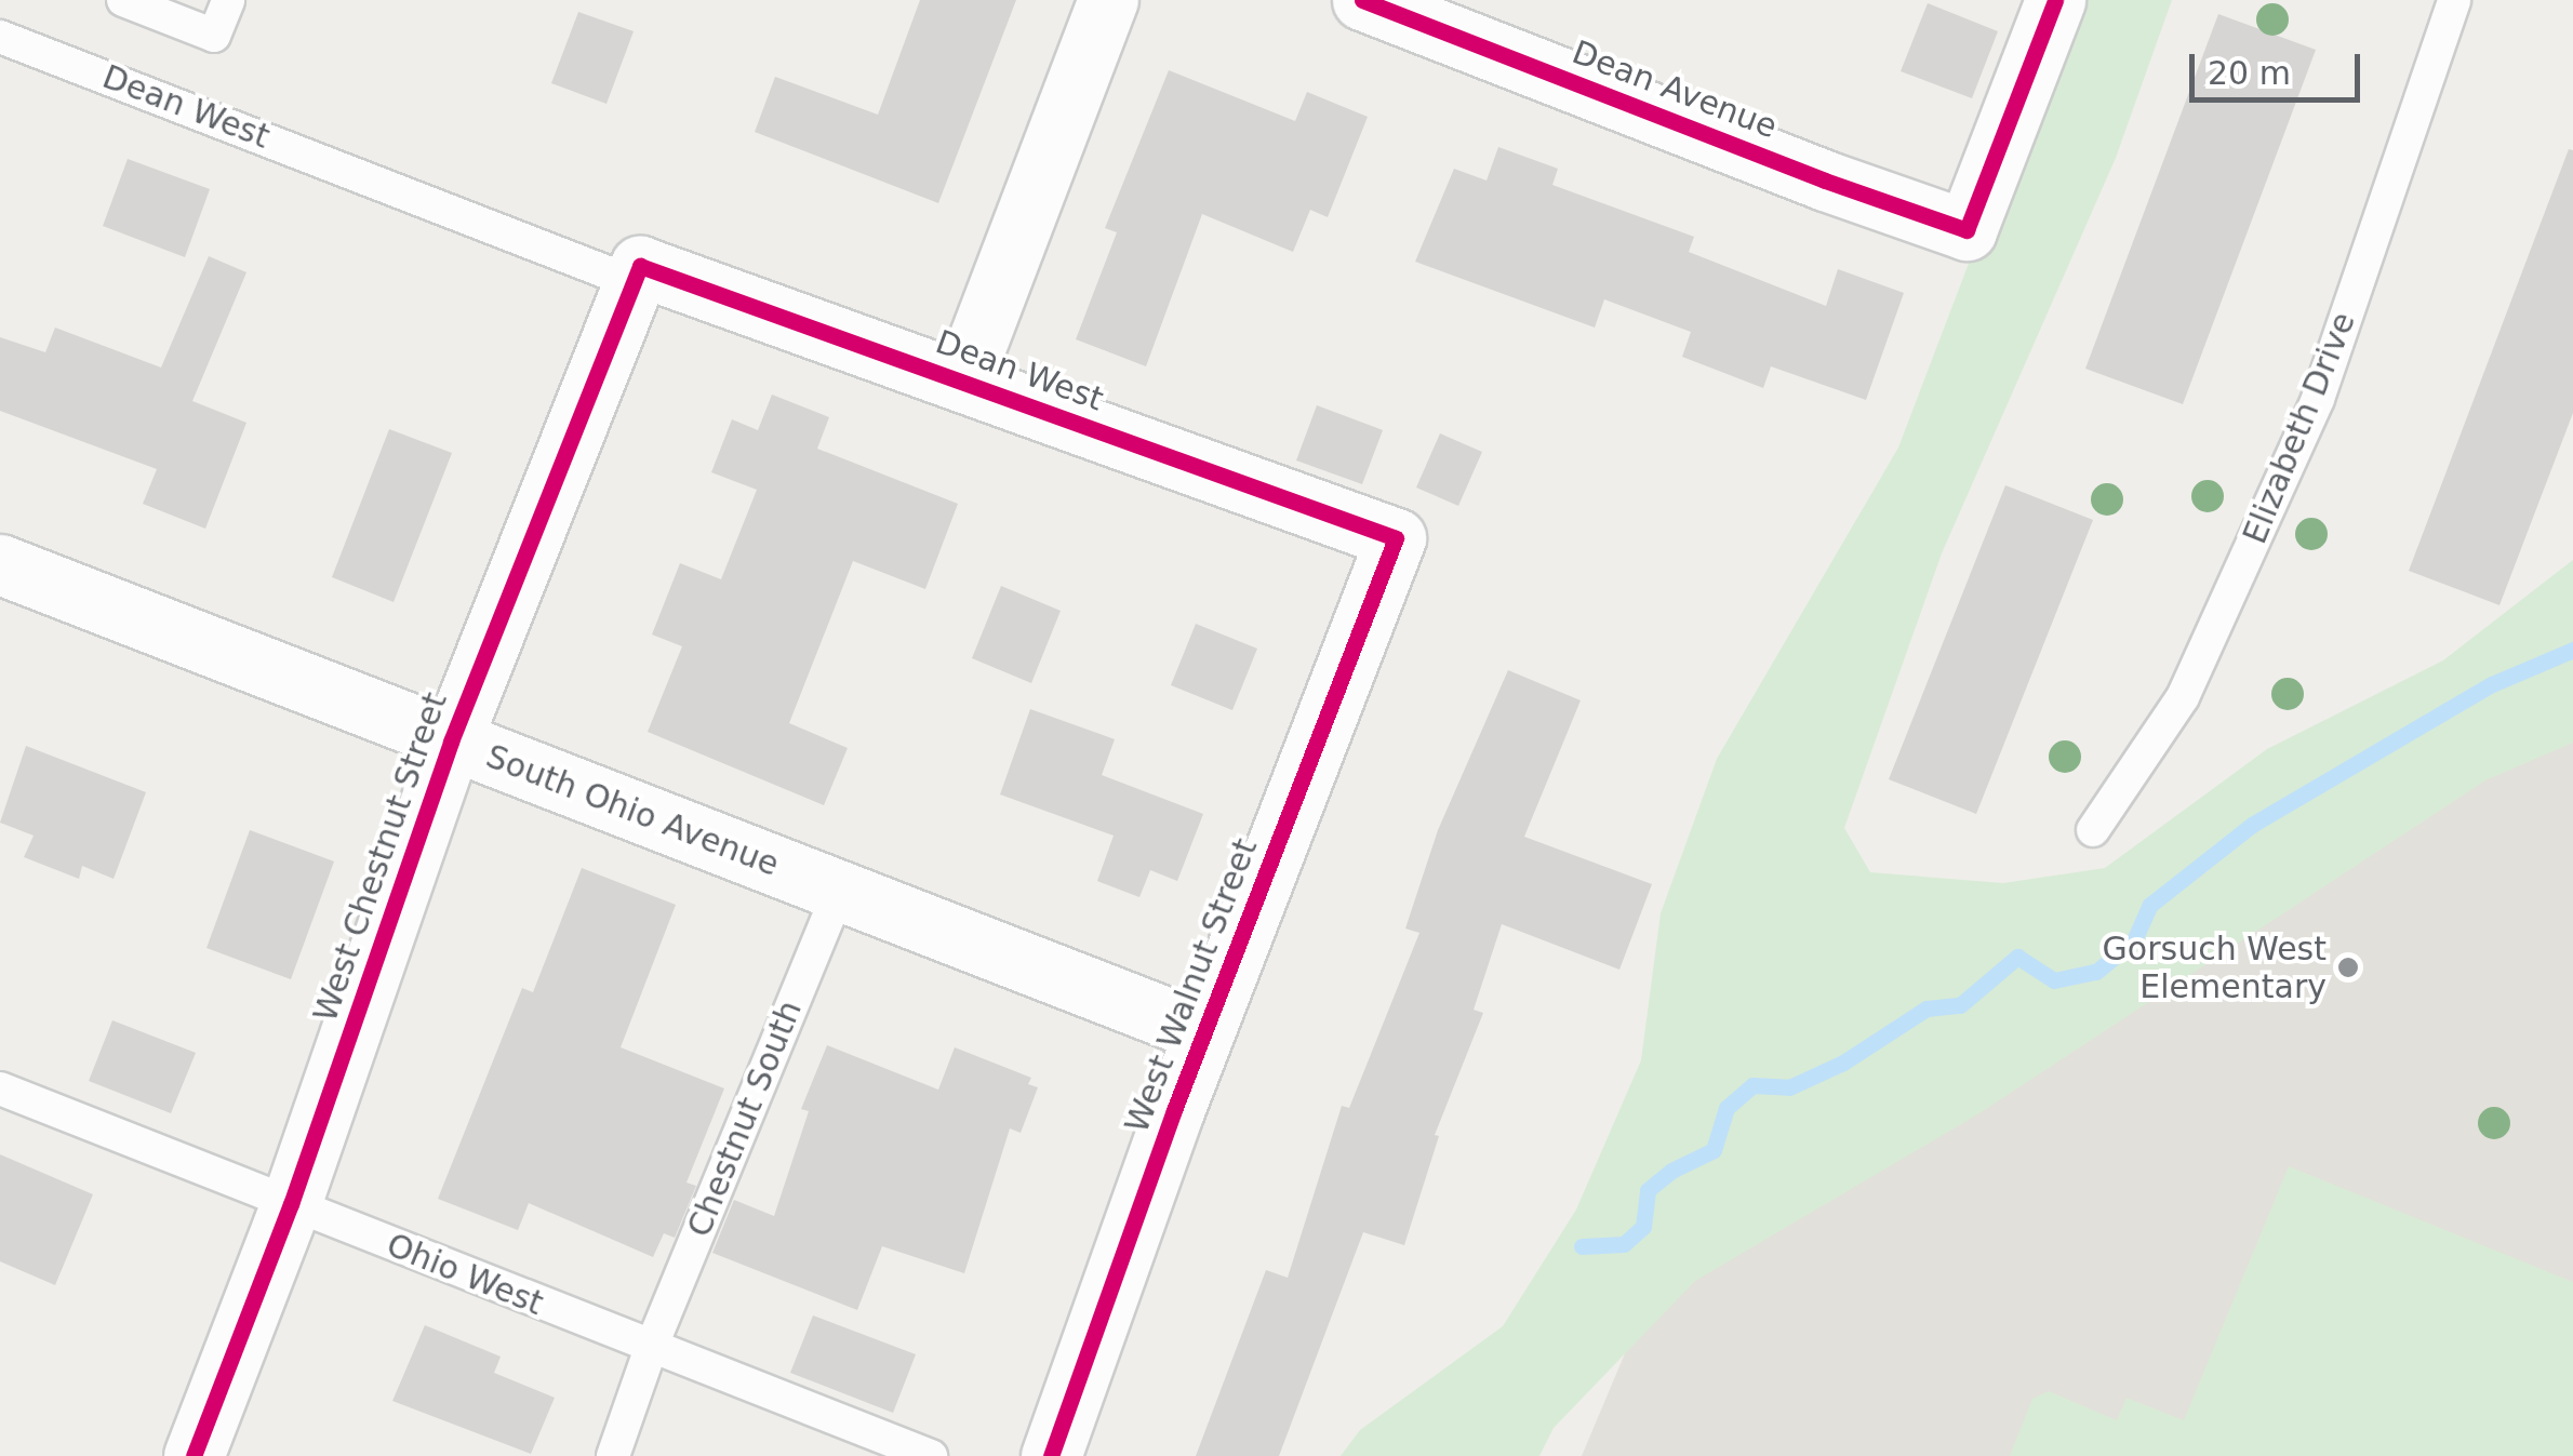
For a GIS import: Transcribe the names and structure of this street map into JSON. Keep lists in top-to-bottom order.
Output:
{
  "streets": {
    "street": [
      "Dean Avenue",
      "Dean West",
      "South Ohio Avenue",
      "West Chestnut Street",
      "West Walnut Street"
    ],
    "lane": ["Elizabeth Drive", "Chestnut South", "Ohio West"]
  },
  "crossings": [
    ["Dean West", "West Chestnut Street"],
    ["Dean West", "West Walnut Street"],
    ["South Ohio Avenue", "West Chestnut Street"],
    ["South Ohio Avenue", "West Walnut Street"],
    ["South Ohio Avenue", "Chestnut South"],
    ["West Chestnut Street", "Ohio West"],
    ["Chestnut South", "Ohio West"]
  ],
  "places": ["Gorsuch West Elementary"],
  "scale_bar": "20 m"
}
